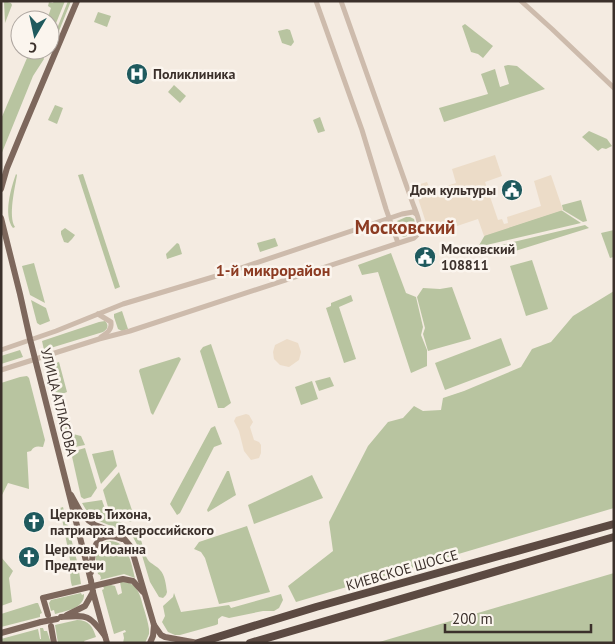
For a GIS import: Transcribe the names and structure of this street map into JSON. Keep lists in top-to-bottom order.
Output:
{
  "streets": {
    "highway": ["КИЕВСКОЕ ШОССЕ"],
    "main road": ["УЛИЦА АТЛАСОВА"]
  },
  "districts": ["Московский", "1-й микрорайон"],
  "places": {
    "hospital": ["Поликлиника"],
    "public building": ["Дом культуры", "Московский 108811"],
    "church": ["Церковь Тихона, патриарха Всероссийского", "Церковь Иоанна Предтечи"]
  },
  "scale_bar": "200 m",
  "north": "bottom"
}
